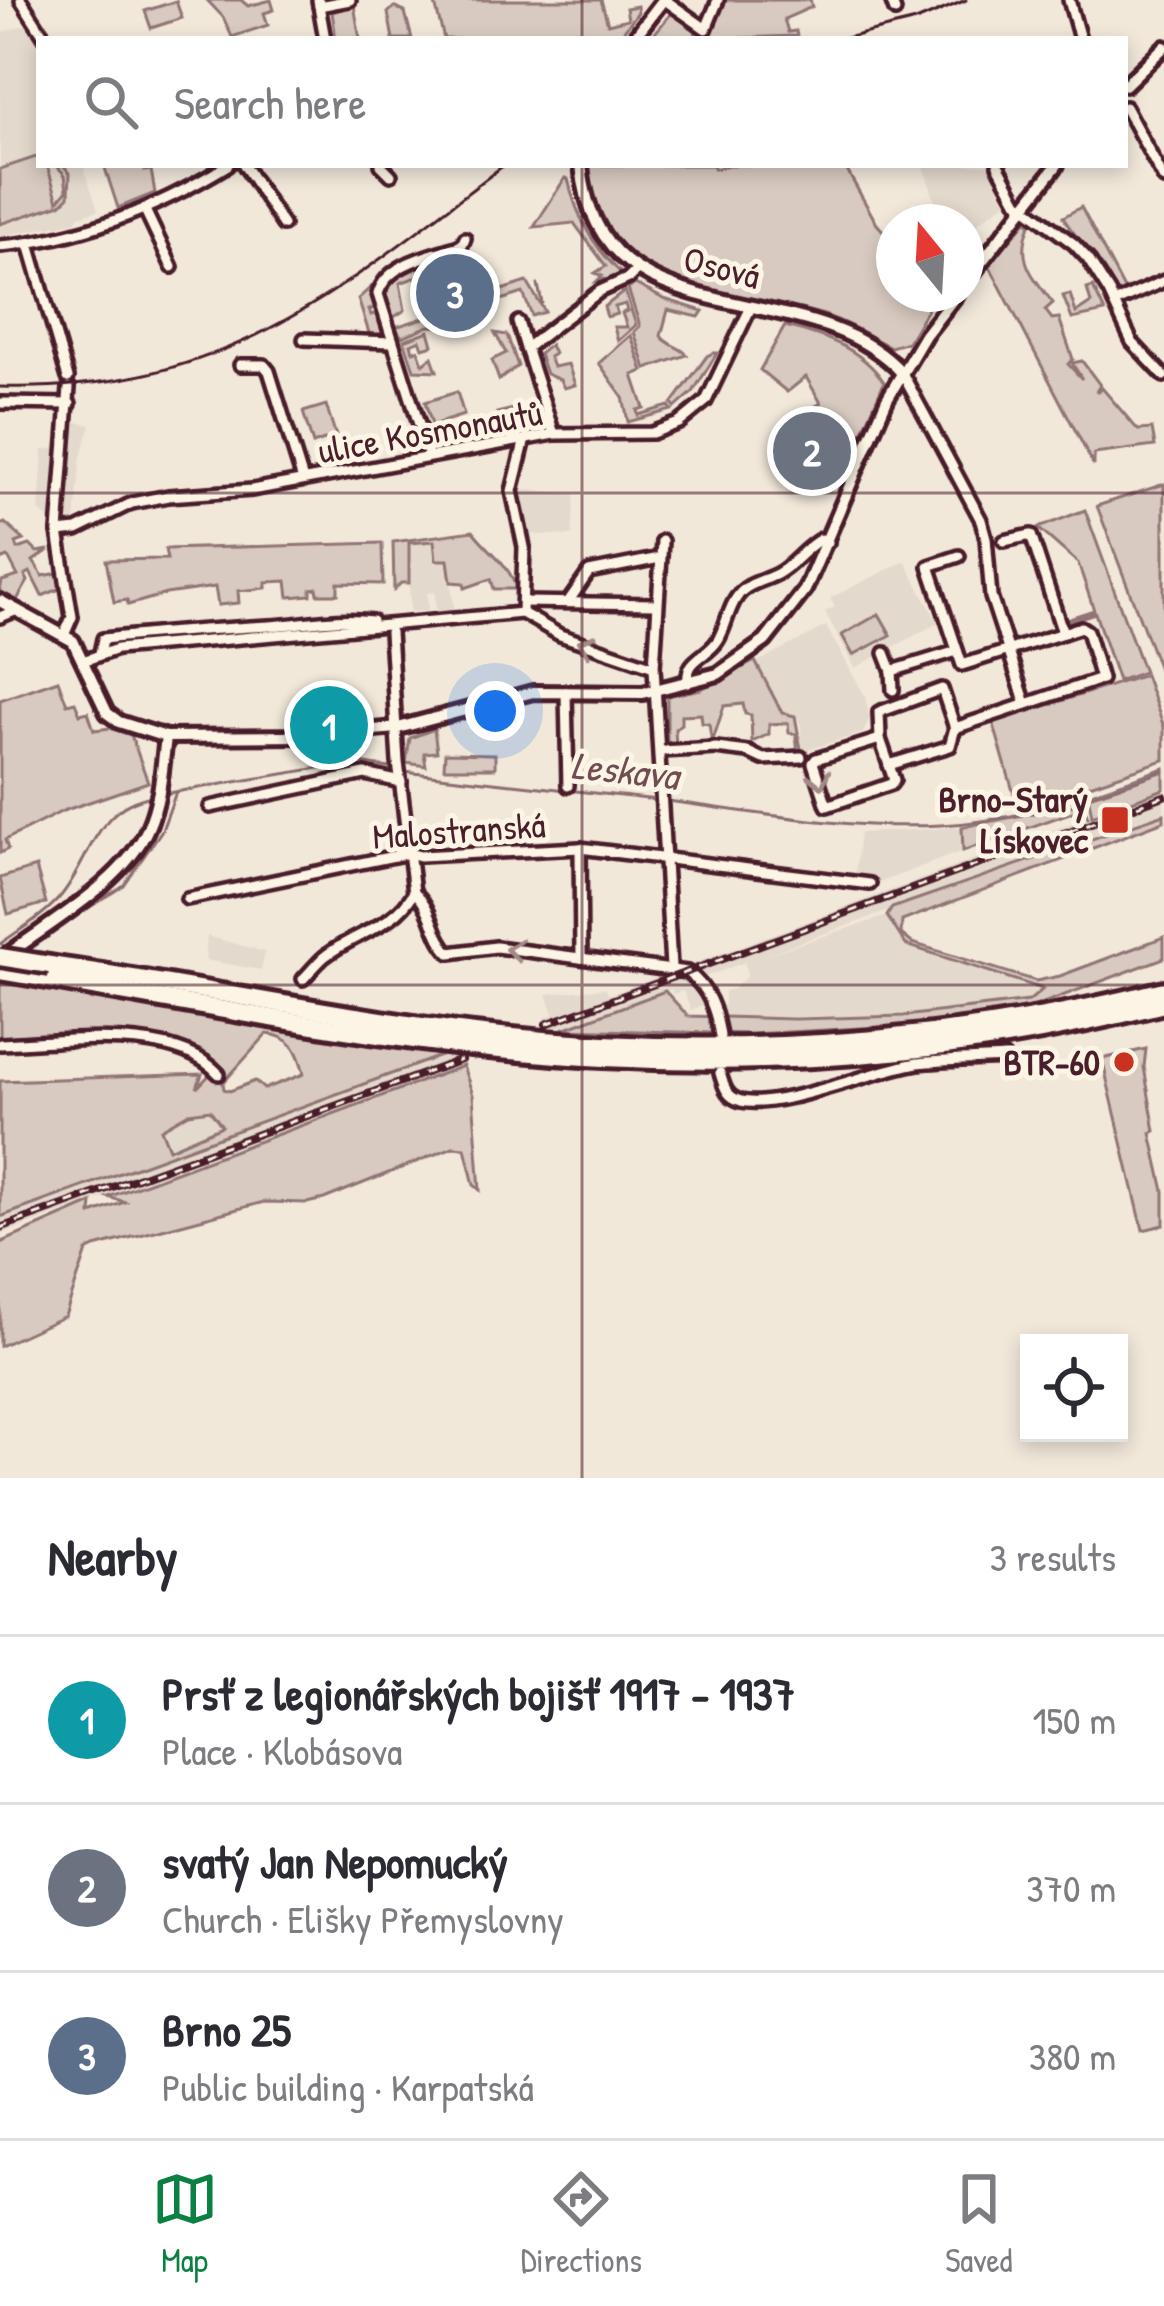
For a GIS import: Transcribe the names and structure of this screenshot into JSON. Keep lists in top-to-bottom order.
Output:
{
  "streets": {
    "street": ["Osová", "ulice Kosmonautů", "Malostranská"]
  },
  "crossings": [
    ["Osová", "ulice Kosmonautů"]
  ],
  "water": ["Leskava"],
  "places": {
    "transit": ["Brno-Starý Lískovec"],
    "other": ["BTR-60"]
  },
  "north": "top",
  "page": {
    "search": "Search here",
    "pins": ["3", "2", "1"],
    "heading": ["Nearby", "3 results"],
    "list": [
      {
        "mark": "1",
        "name": "Prsť z legionářských bojišť 1917 - 1937",
        "note": "Place · Klobásova",
        "value": "150 m"
      },
      {
        "mark": "2",
        "name": "svatý Jan Nepomucký",
        "note": "Church · Elišky Přemyslovny",
        "value": "370 m"
      },
      {
        "mark": "3",
        "name": "Brno 25",
        "note": "Public building · Karpatská",
        "value": "380 m"
      }
    ],
    "nav": ["Map", "Directions", "Saved"]
  }
}
